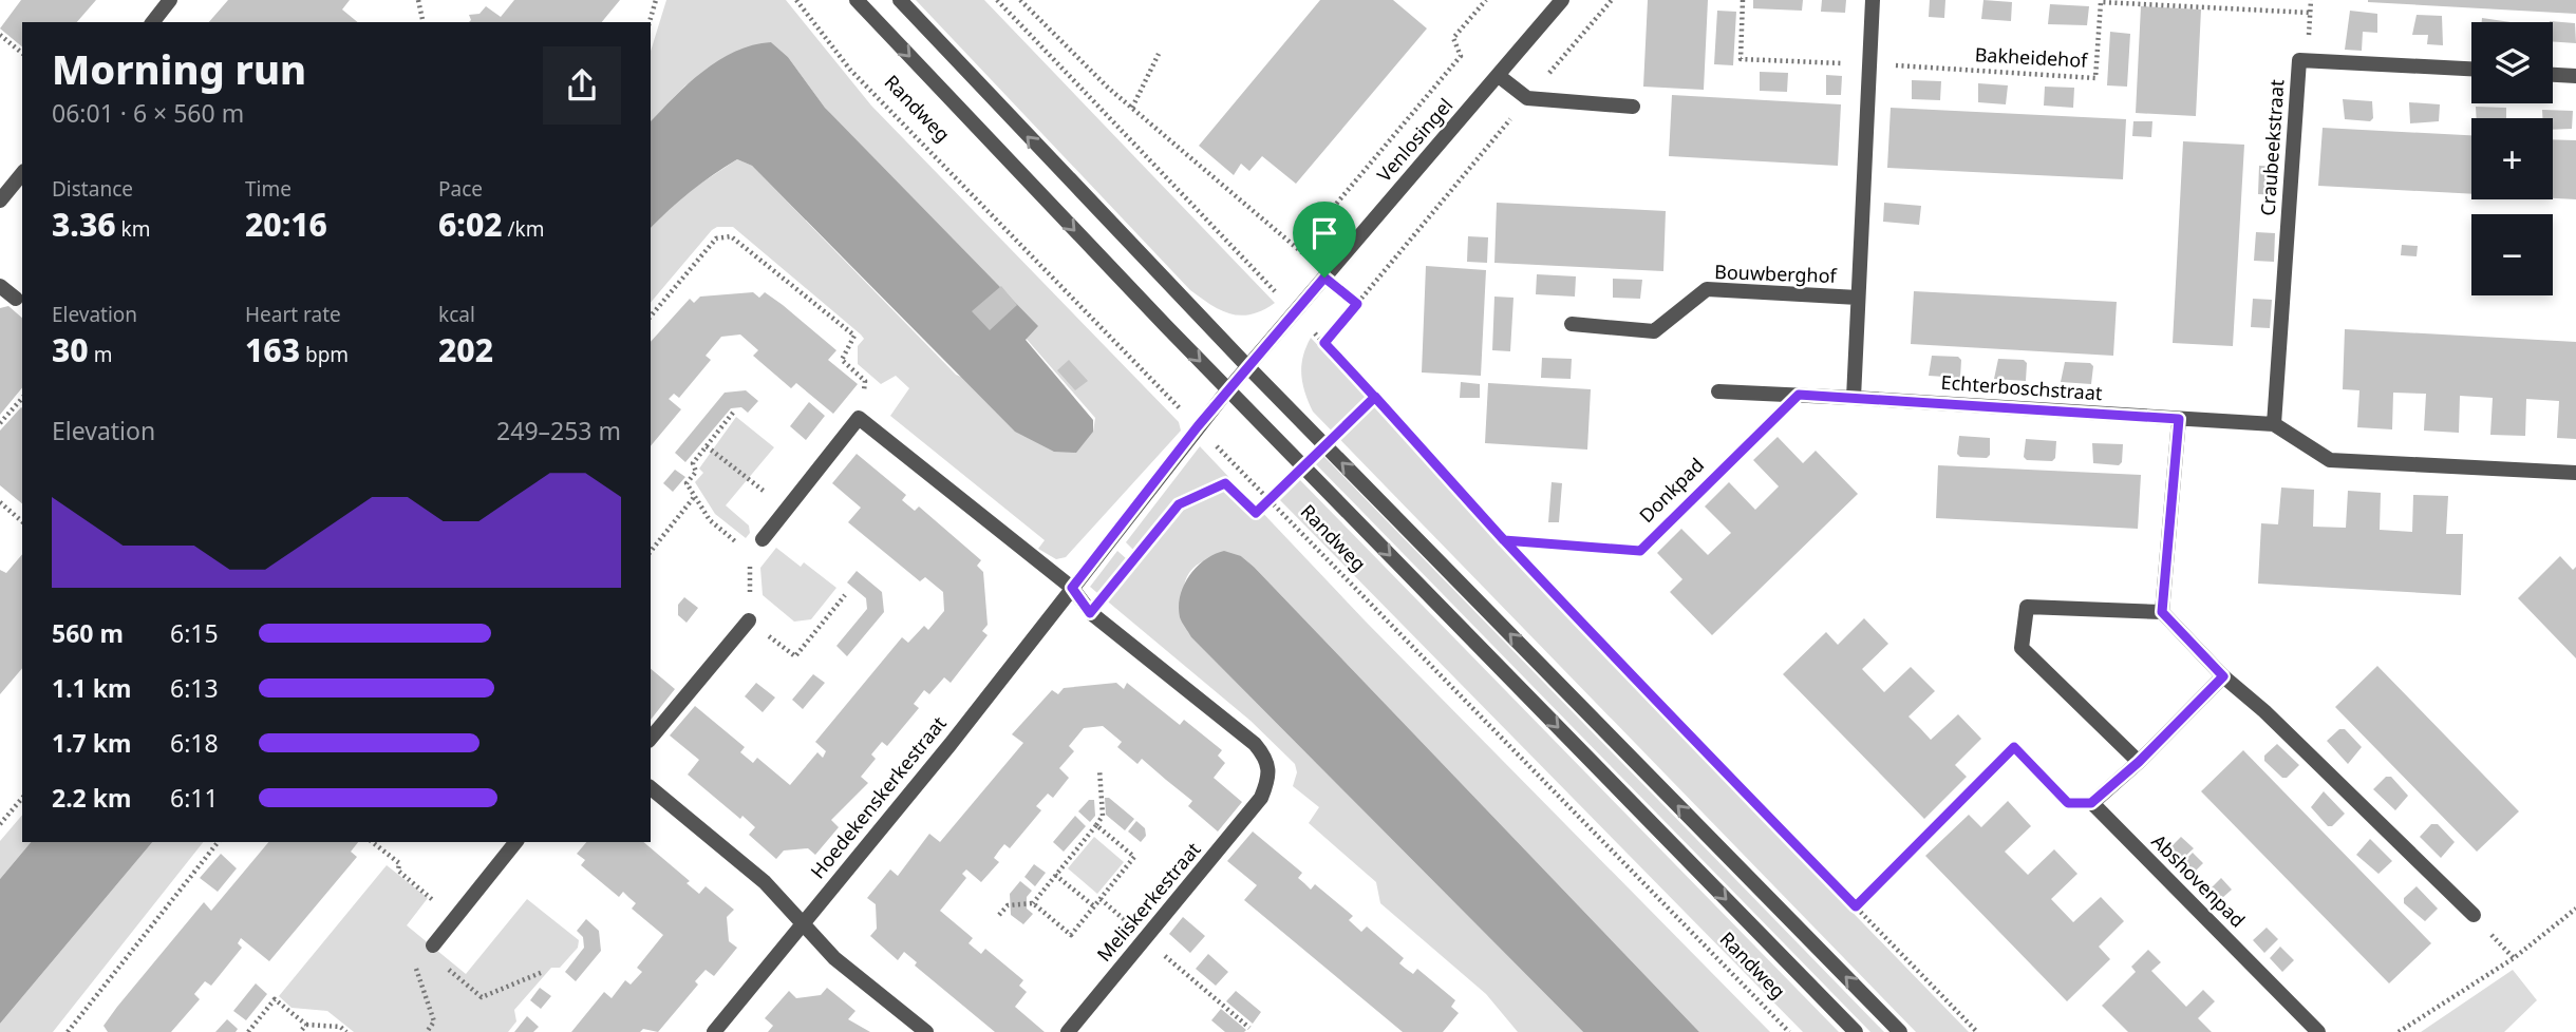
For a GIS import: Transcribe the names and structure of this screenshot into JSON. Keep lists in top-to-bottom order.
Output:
{
  "streets": {
    "street": [
      "Randweg",
      "Venlosingel",
      "Craubeekstraat",
      "Bouwberghof",
      "Echterboschstraat",
      "Hoedekenskerkestraat",
      "Abshovenpad",
      "Meliskerkestraat"
    ],
    "path": ["Bakheidehof", "Donkpad"]
  },
  "crossings": [
    ["Randweg", "Hoedekenskerkestraat"],
    ["Craubeekstraat", "Echterboschstraat"],
    ["Hoedekenskerkestraat", "Meliskerkestraat"]
  ],
  "page": {
    "map_buttons": ["+", "−"],
    "heading": ["Morning run", "06:01 · 6 × 560 m"],
    "stats": [
      ["Distance", "3.36 km"],
      ["Time", "20:16"],
      ["Pace", "6:02 /km"],
      ["Elevation", "30 m"],
      ["Heart rate", "163 bpm"],
      ["kcal", "202"]
    ],
    "chart": ["Elevation", "249–253 m"],
    "list": [
      {
        "name": "560 m",
        "note": "6:15"
      },
      {
        "name": "1.1 km",
        "note": "6:13"
      },
      {
        "name": "1.7 km",
        "note": "6:18"
      },
      {
        "name": "2.2 km",
        "note": "6:11"
      }
    ]
  }
}
